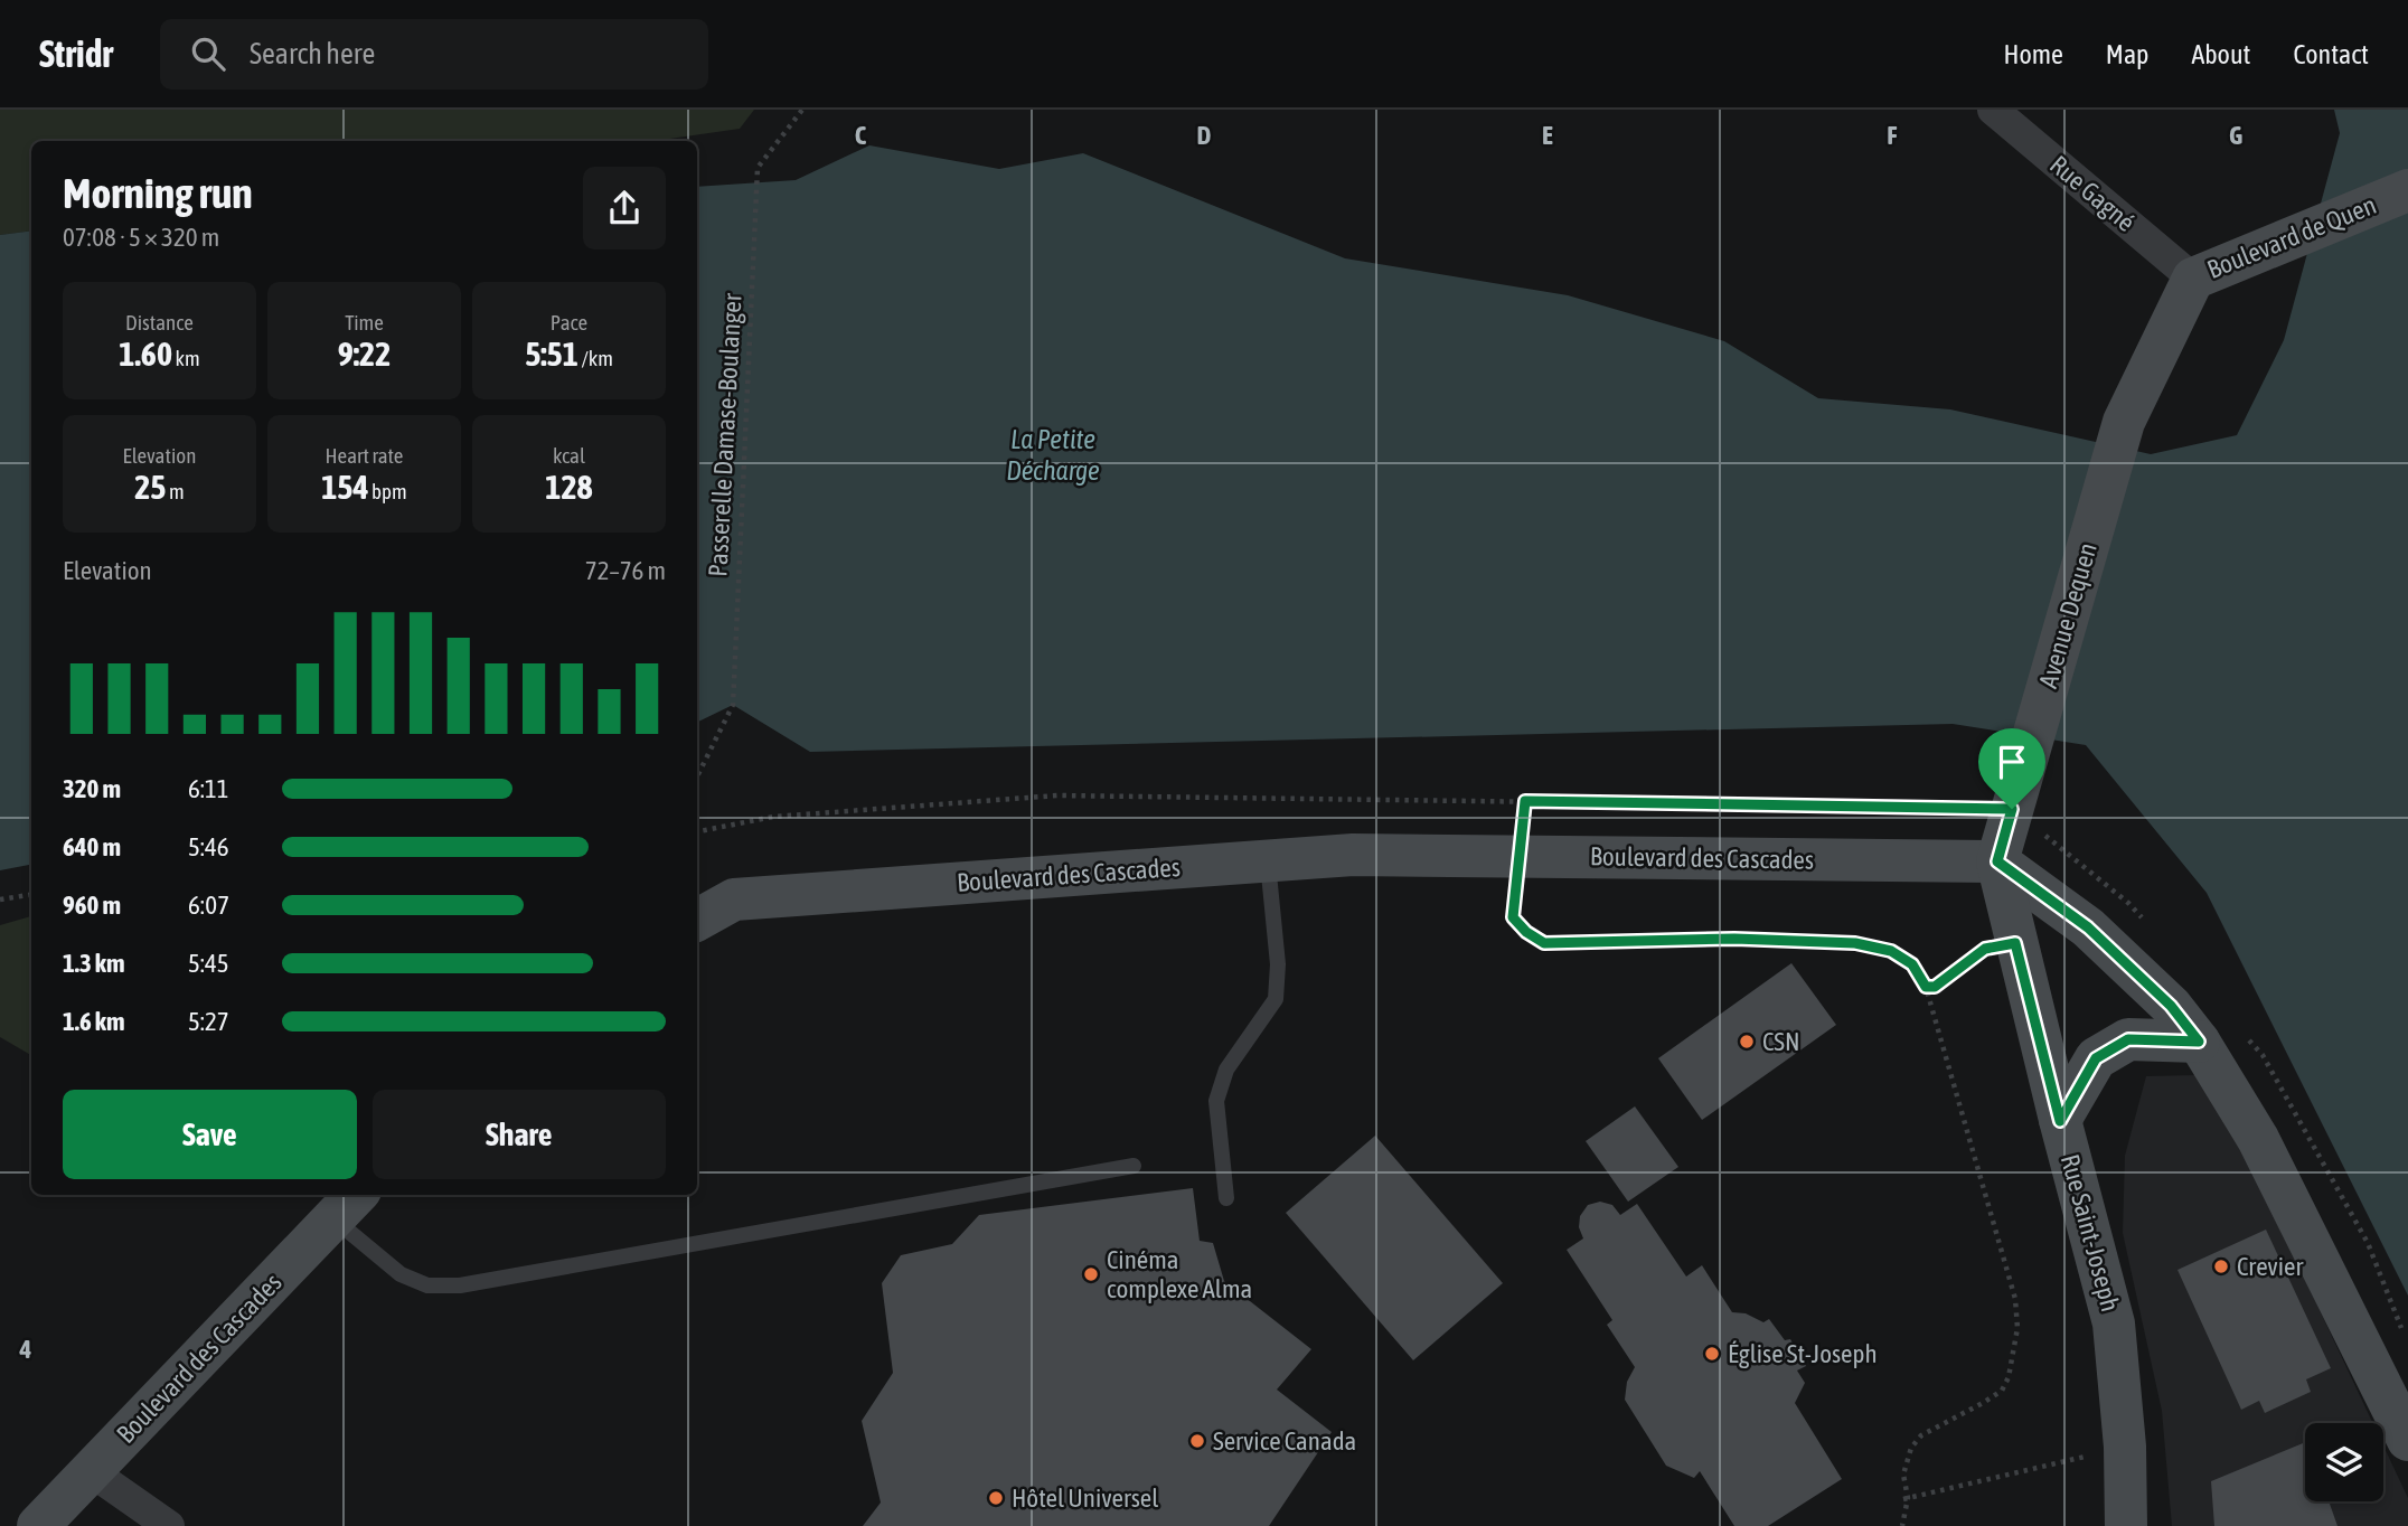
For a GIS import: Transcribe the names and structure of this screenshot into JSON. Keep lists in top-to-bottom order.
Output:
{
  "streets": {
    "street": [
      "Rue Gagné",
      "Boulevard de Quen",
      "Avenue Dequen",
      "Boulevard des Cascades",
      "Rue Saint-Joseph"
    ],
    "path": ["Passerelle Damase-Boulanger"]
  },
  "crossings": [
    ["Rue Gagné", "Boulevard de Quen"],
    ["Boulevard de Quen", "Avenue Dequen"],
    ["Avenue Dequen", "Rue Saint-Joseph"],
    ["Boulevard des Cascades", "Rue Saint-Joseph"]
  ],
  "water": ["La Petite Décharge"],
  "places": [
    "CSN",
    "Crevier",
    "Cinéma complexe Alma",
    "Église St-Joseph",
    "Service Canada",
    "Hôtel Universel"
  ],
  "page": {
    "header": "Stridr",
    "search": "Search here",
    "nav": [
      "Home",
      "Map",
      "About",
      "Contact"
    ],
    "heading": ["Morning run", "07:08 · 5 × 320 m"],
    "stats": [
      ["Distance", "1.60 km"],
      ["Time", "9:22"],
      ["Pace", "5:51 /km"],
      ["Elevation", "25 m"],
      ["Heart rate", "154 bpm"],
      ["kcal", "128"]
    ],
    "chart": ["Elevation", "72–76 m"],
    "list": [
      {
        "name": "320 m",
        "note": "6:11"
      },
      {
        "name": "640 m",
        "note": "5:46"
      },
      {
        "name": "960 m",
        "note": "6:07"
      },
      {
        "name": "1.3 km",
        "note": "5:45"
      },
      {
        "name": "1.6 km",
        "note": "5:27"
      }
    ],
    "buttons": ["Save", "Share"]
  },
  "grid": {
    "columns": [
      "C",
      "D",
      "E",
      "F",
      "G"
    ],
    "rows": ["4"]
  }
}
